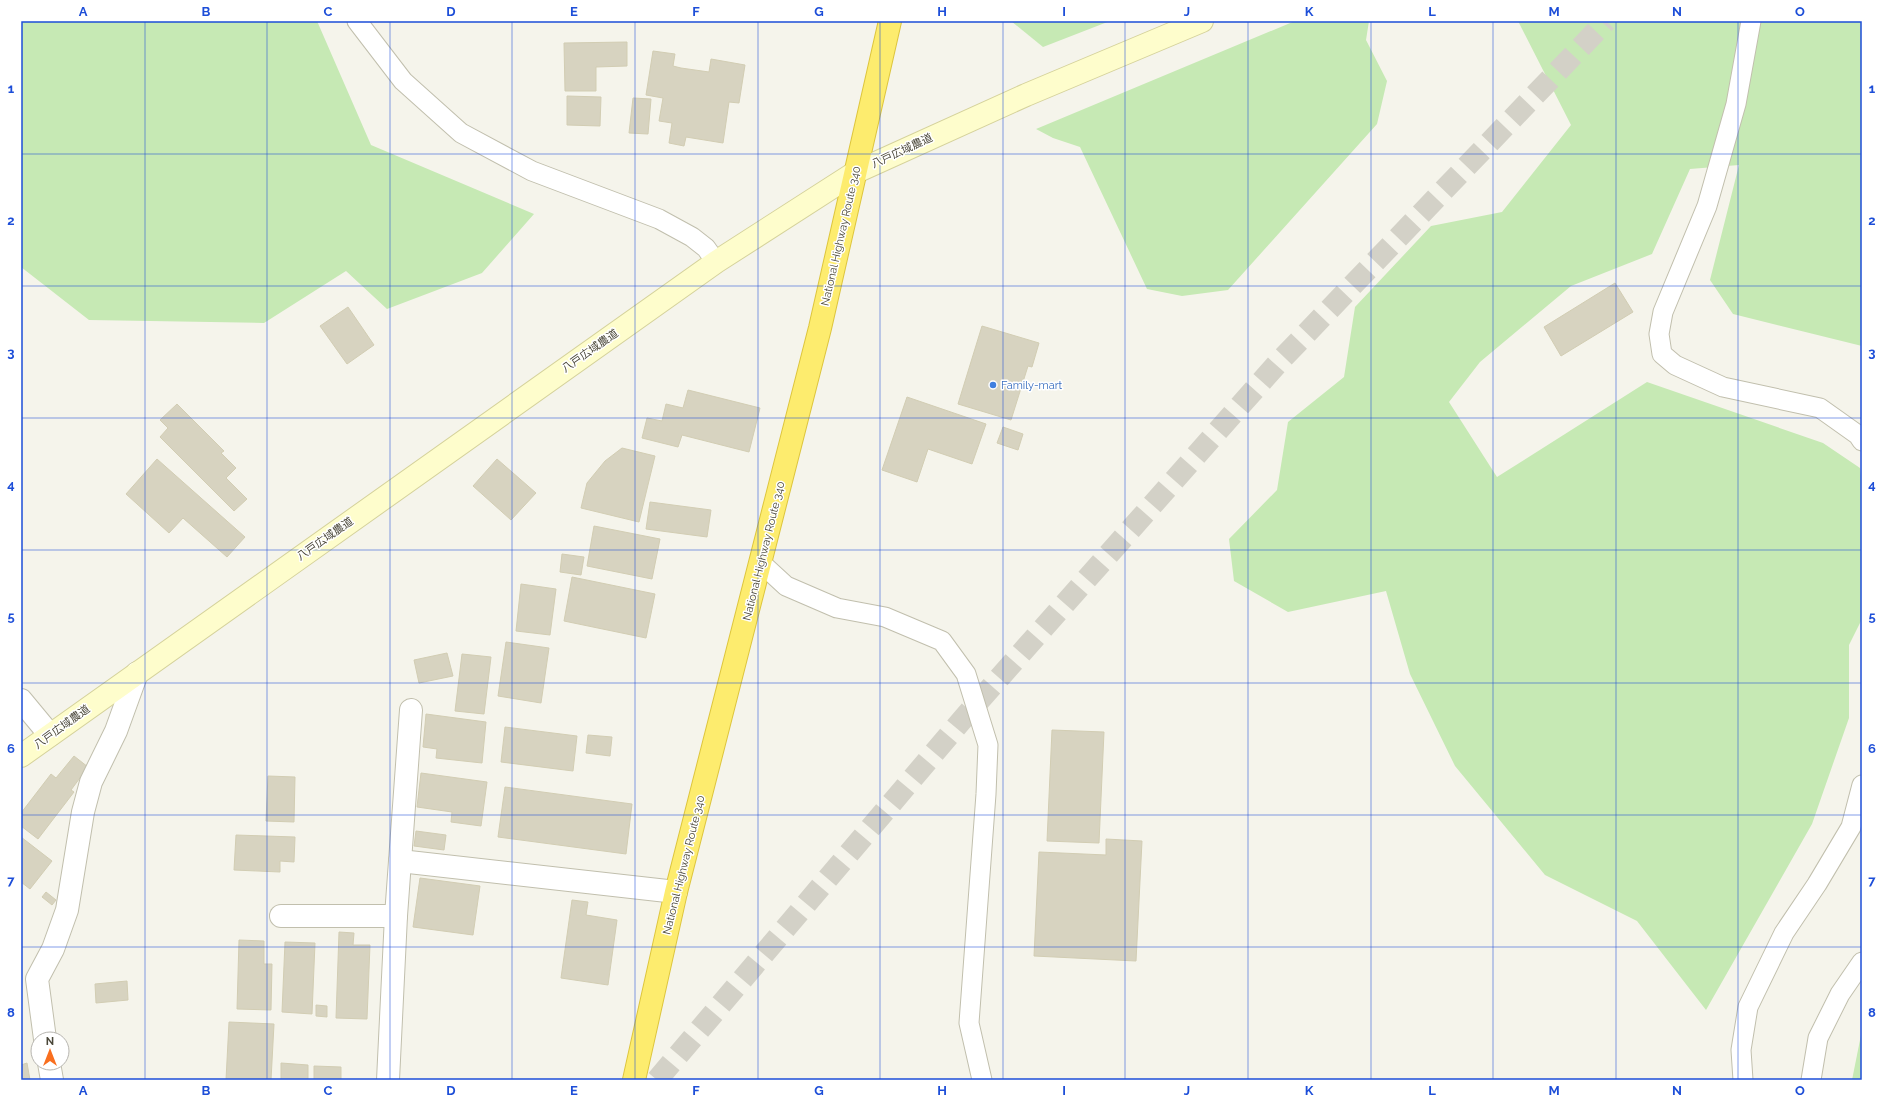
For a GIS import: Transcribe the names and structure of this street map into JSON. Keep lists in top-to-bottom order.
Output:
{
  "streets": {
    "highway": ["National Highway Route 340"],
    "street": ["八戸広域農道"]
  },
  "crossings": [
    ["八戸広域農道", "National Highway Route 340"]
  ],
  "places": ["Family-mart"],
  "north": "top",
  "grid": {
    "columns": [
      "A",
      "B",
      "C",
      "D",
      "E",
      "F",
      "G",
      "H",
      "I",
      "J",
      "K",
      "L",
      "M",
      "N",
      "O"
    ],
    "rows": [
      "1",
      "2",
      "3",
      "4",
      "5",
      "6",
      "7",
      "8"
    ]
  }
}
